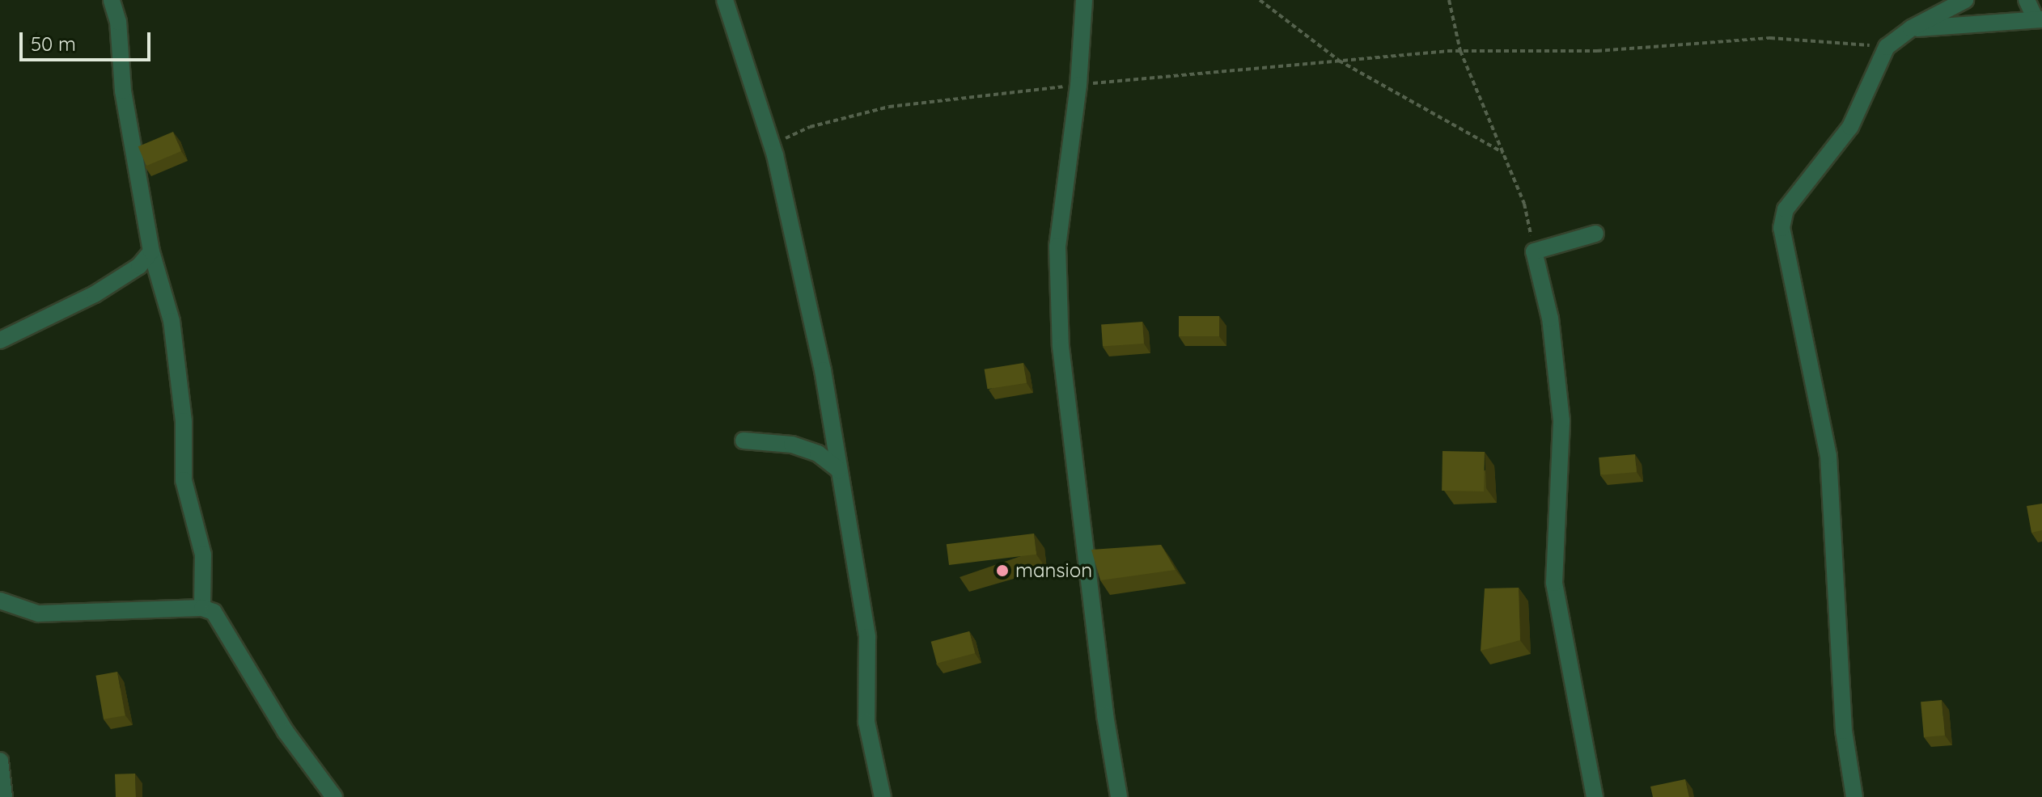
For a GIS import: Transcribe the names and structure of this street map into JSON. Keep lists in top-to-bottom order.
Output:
{
  "places": ["mansion"],
  "scale_bar": "50 m"
}
